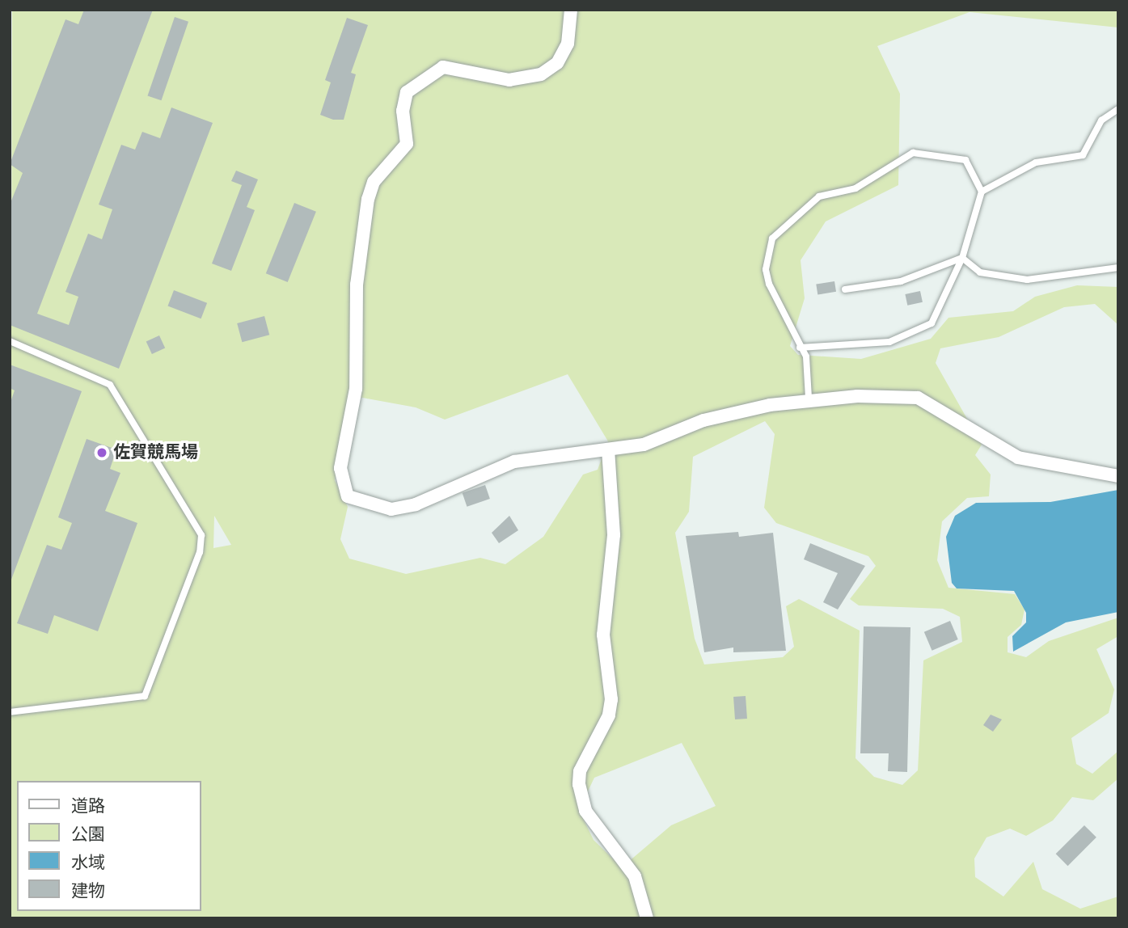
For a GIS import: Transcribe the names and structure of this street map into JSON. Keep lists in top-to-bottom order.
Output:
{
  "places": ["佐賀競馬場"],
  "legend": [
    "道路",
    "公園",
    "水域",
    "建物"
  ]
}
